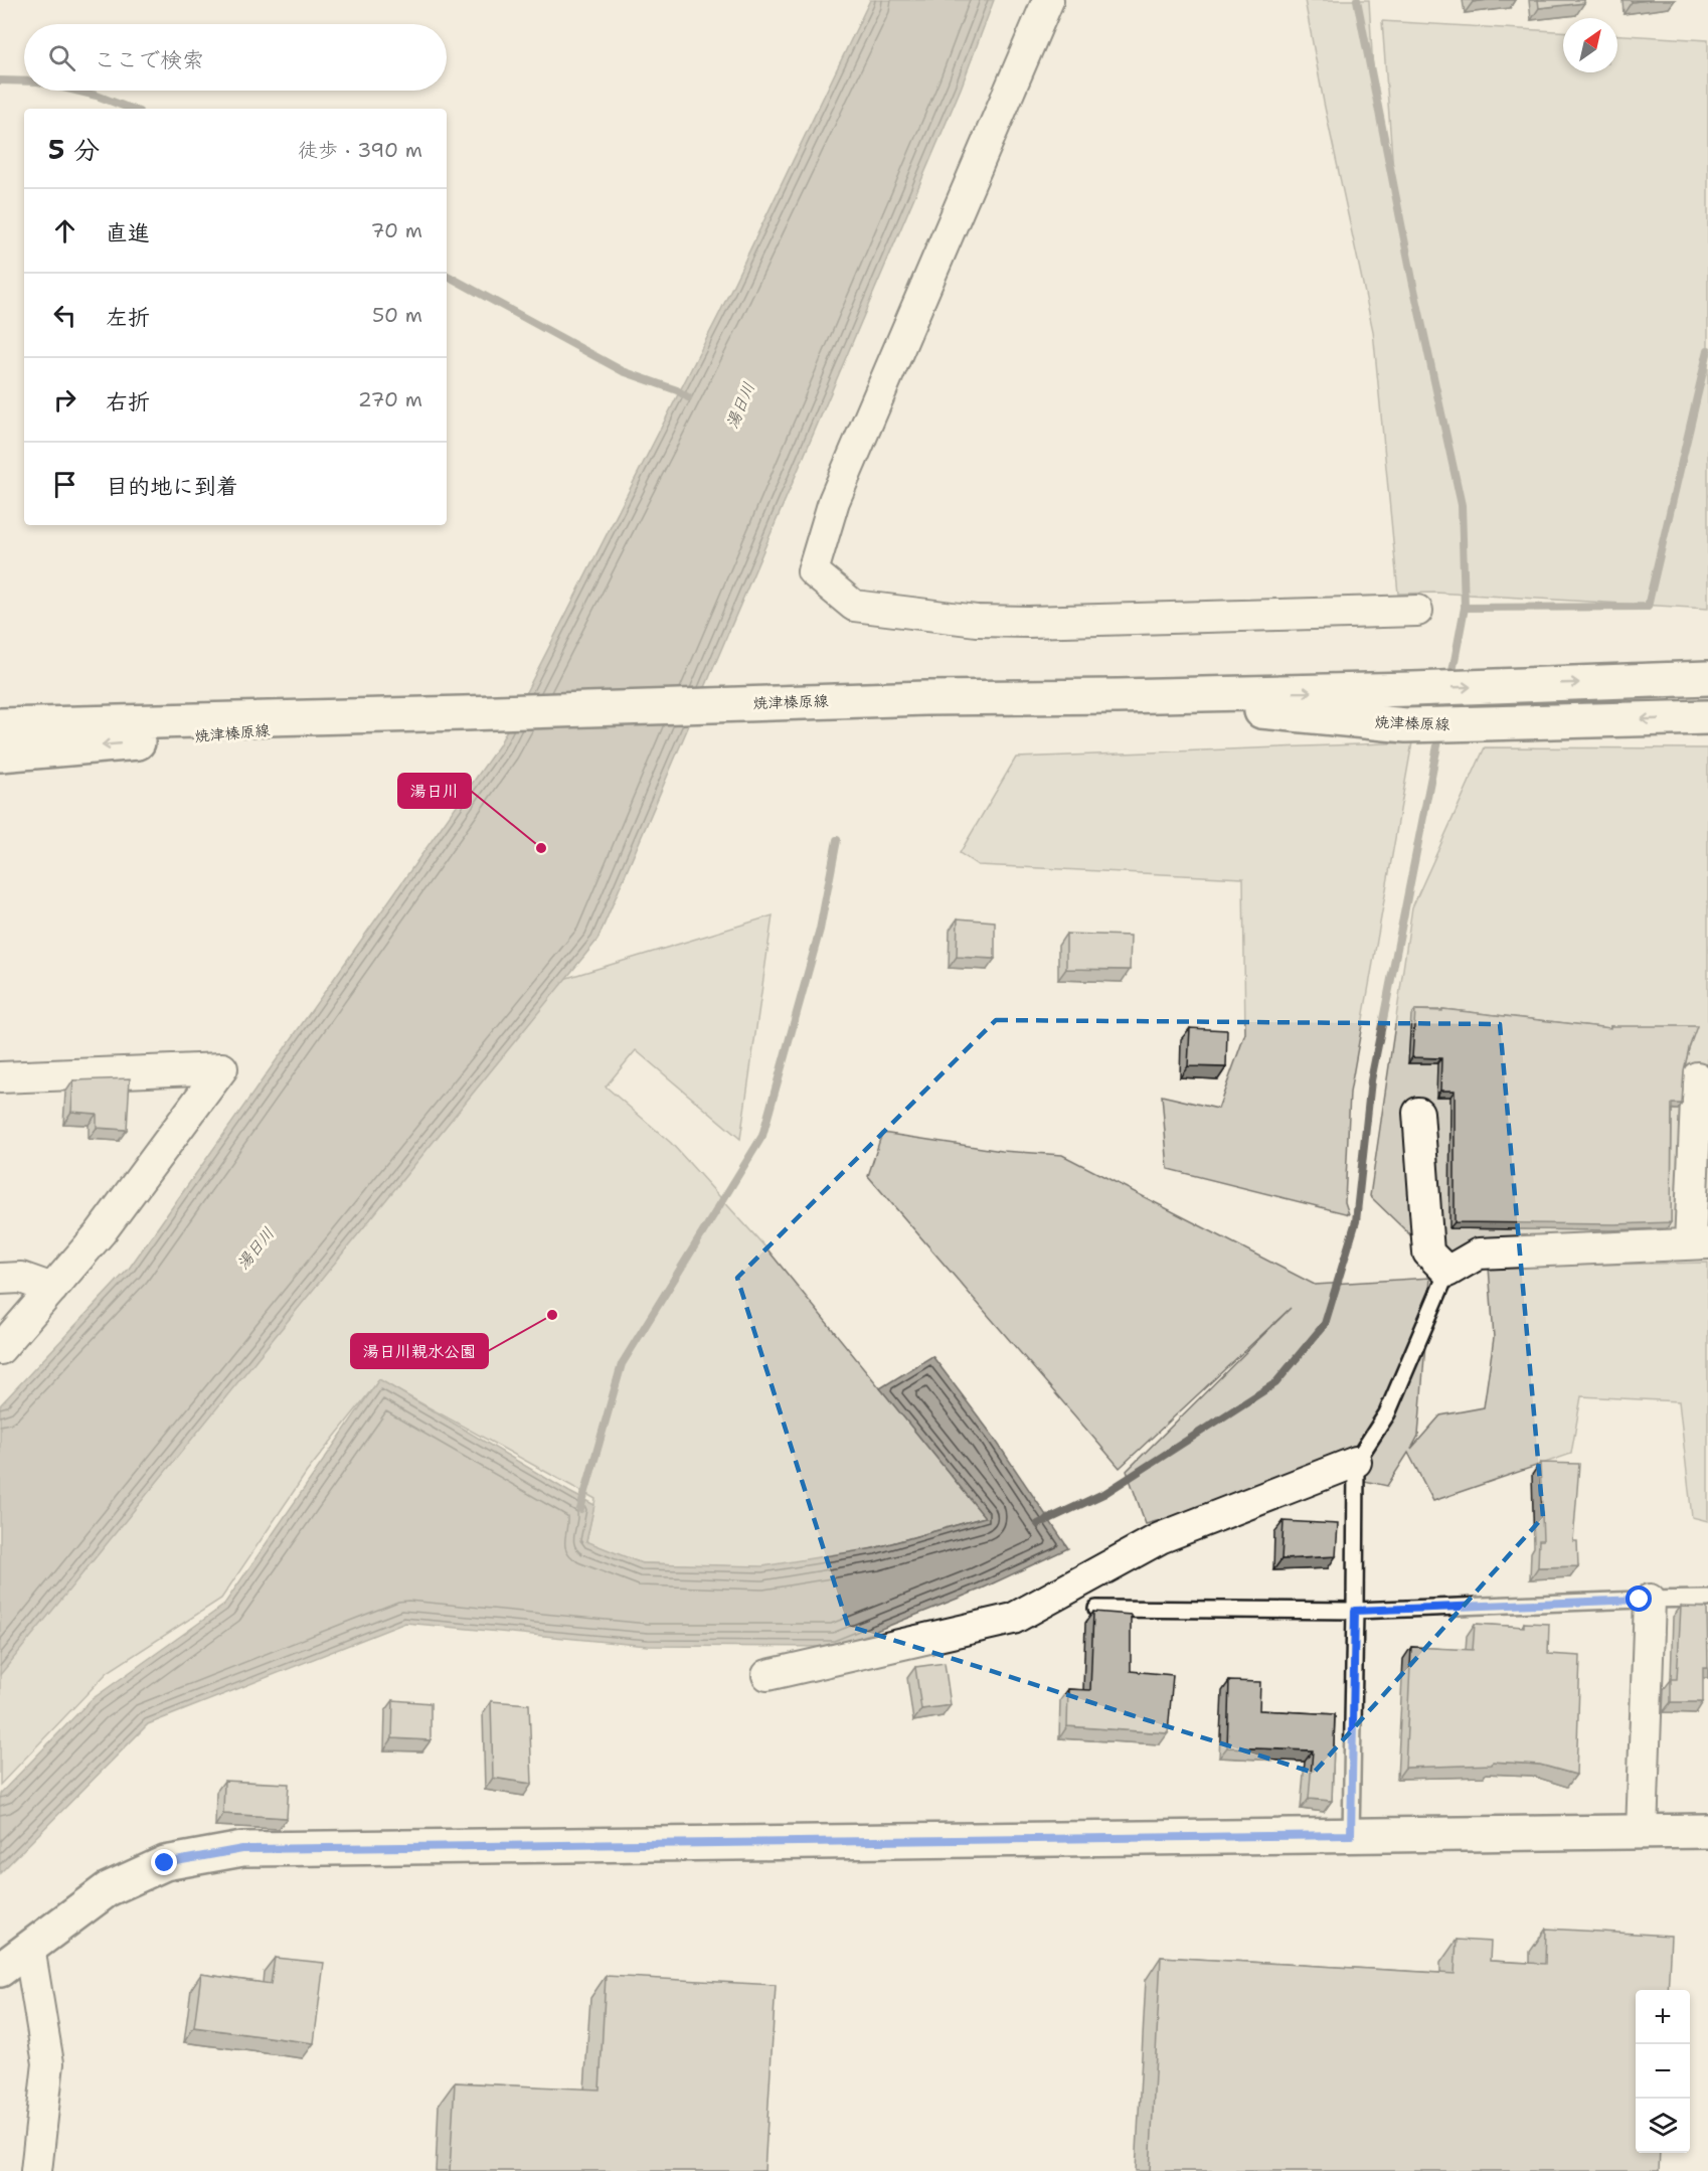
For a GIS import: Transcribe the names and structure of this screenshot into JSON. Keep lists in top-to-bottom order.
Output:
{
  "streets": {
    "main road": ["焼津榛原線"]
  },
  "water": ["湯日川"],
  "places": ["湯日川", "湯日川親水公園"],
  "north": "top right",
  "page": {
    "search": "ここで検索",
    "heading": ["5 分", "徒歩 · 390 m"],
    "list": [
      ["直進", "70 m"],
      ["左折", "50 m"],
      ["右折", "270 m"],
      "目的地に到着"
    ],
    "map_buttons": ["+", "−"]
  }
}
